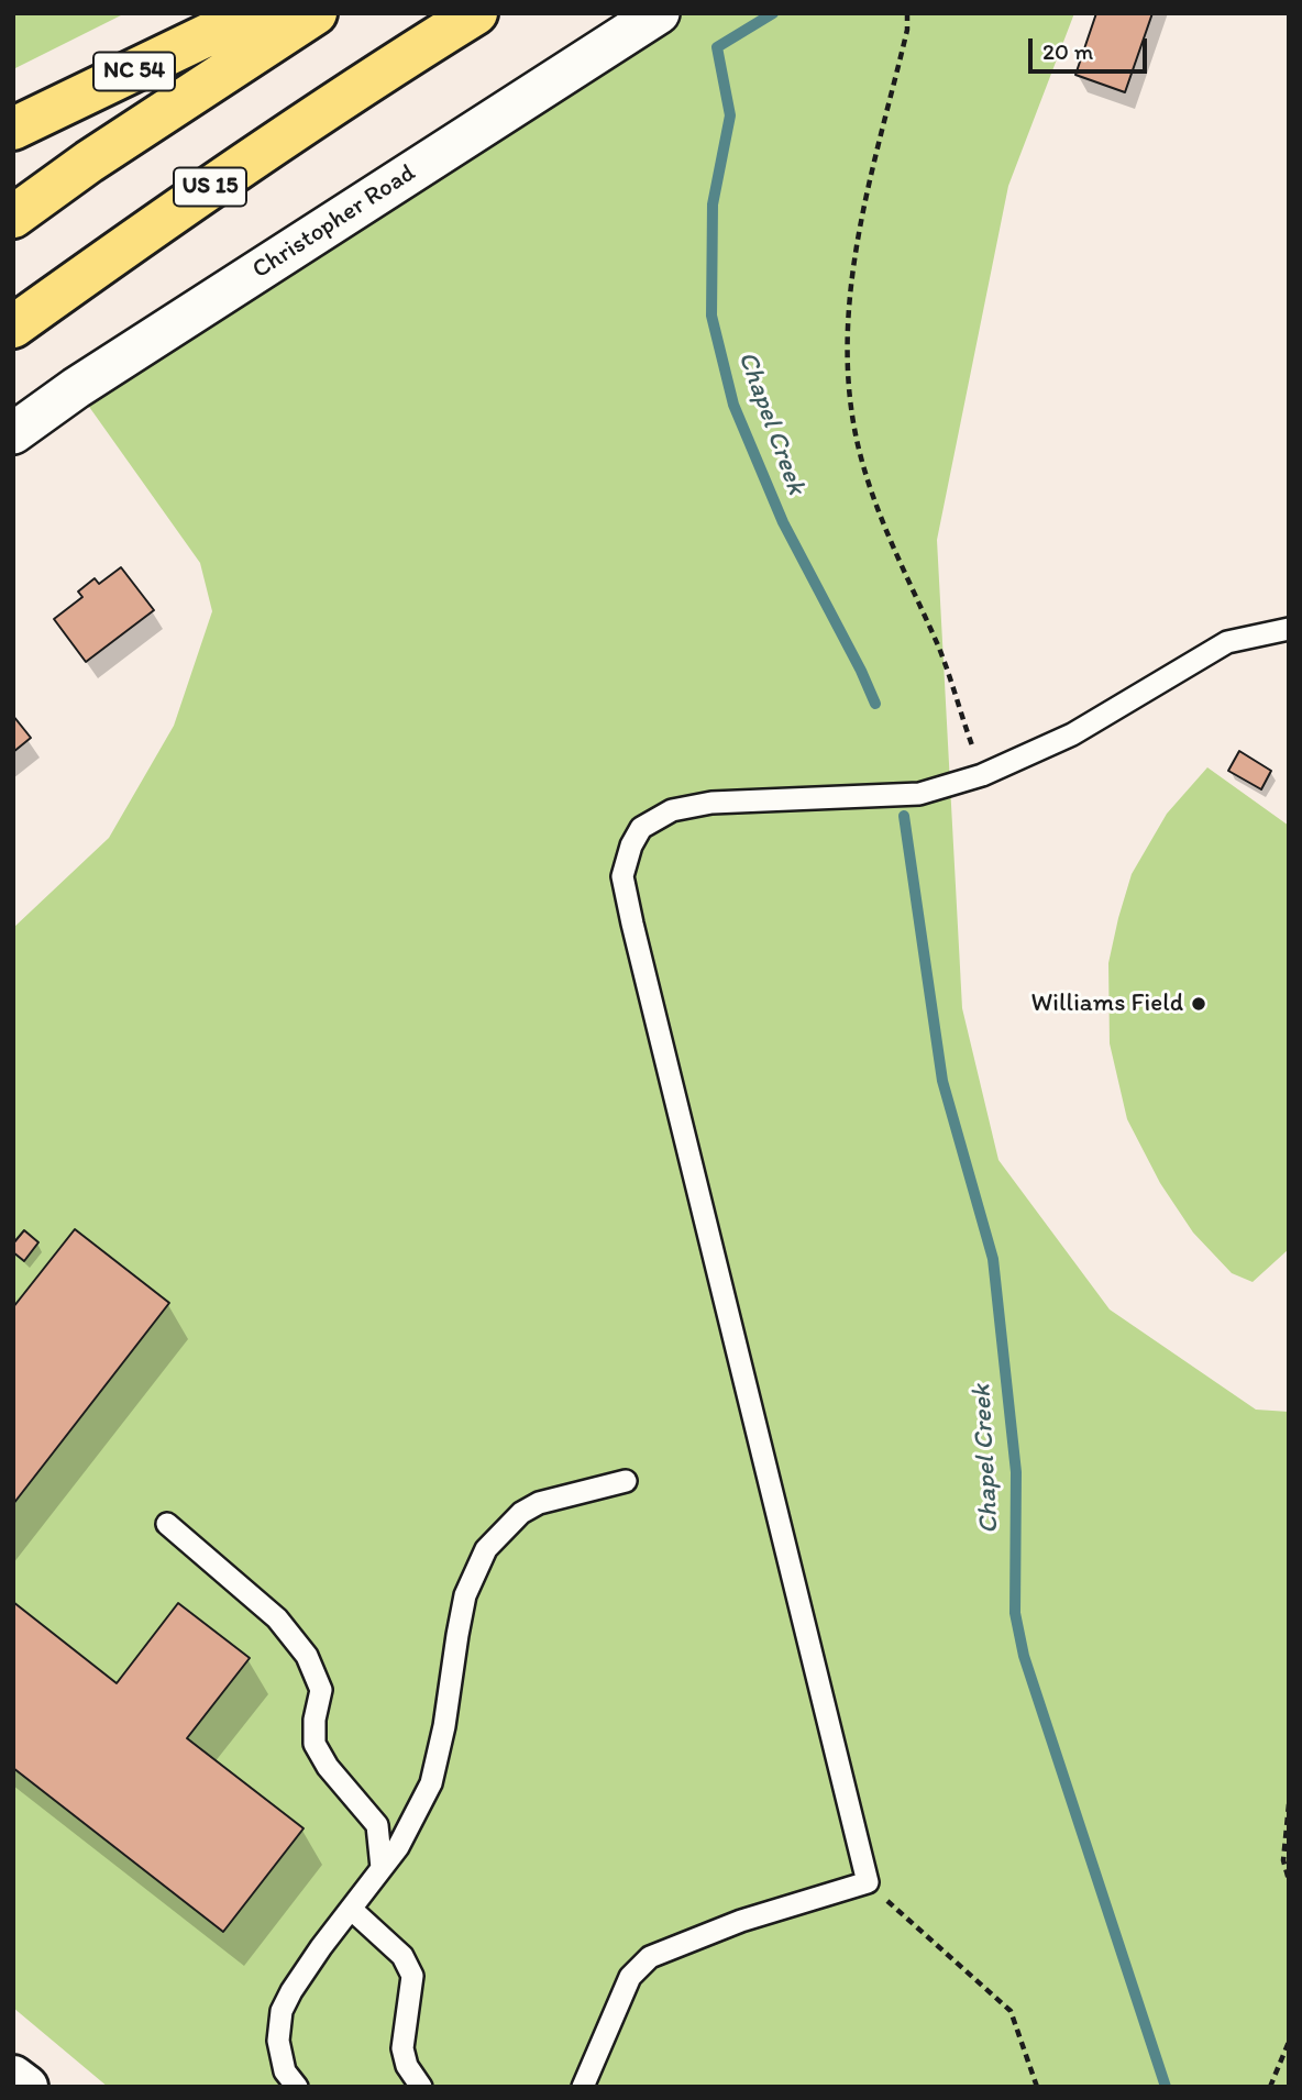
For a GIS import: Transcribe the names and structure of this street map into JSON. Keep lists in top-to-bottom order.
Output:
{
  "streets": {
    "highway": ["NC 54", "US 15"],
    "street": ["Christopher Road"]
  },
  "water": ["Chapel Creek"],
  "places": ["Williams Field"],
  "scale_bar": "20 m"
}
